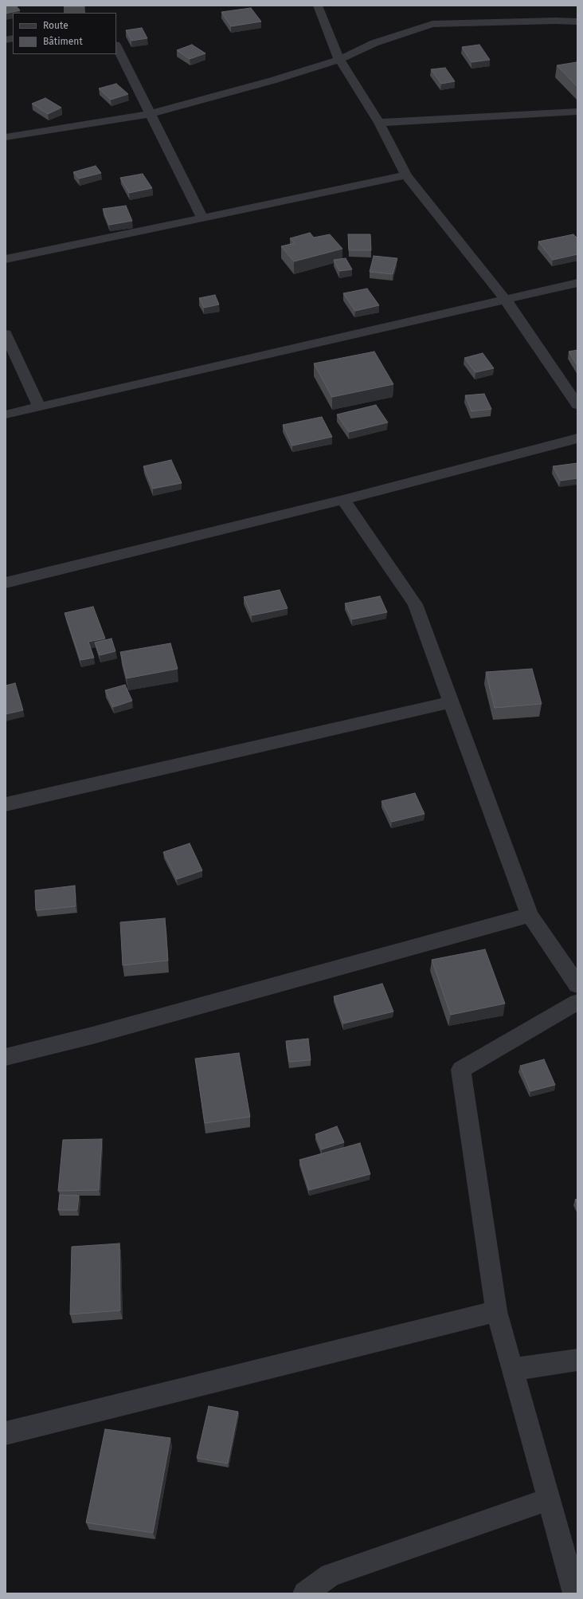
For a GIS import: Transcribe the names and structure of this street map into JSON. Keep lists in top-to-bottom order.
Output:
{
  "legend": ["Route", "Bâtiment"]
}
